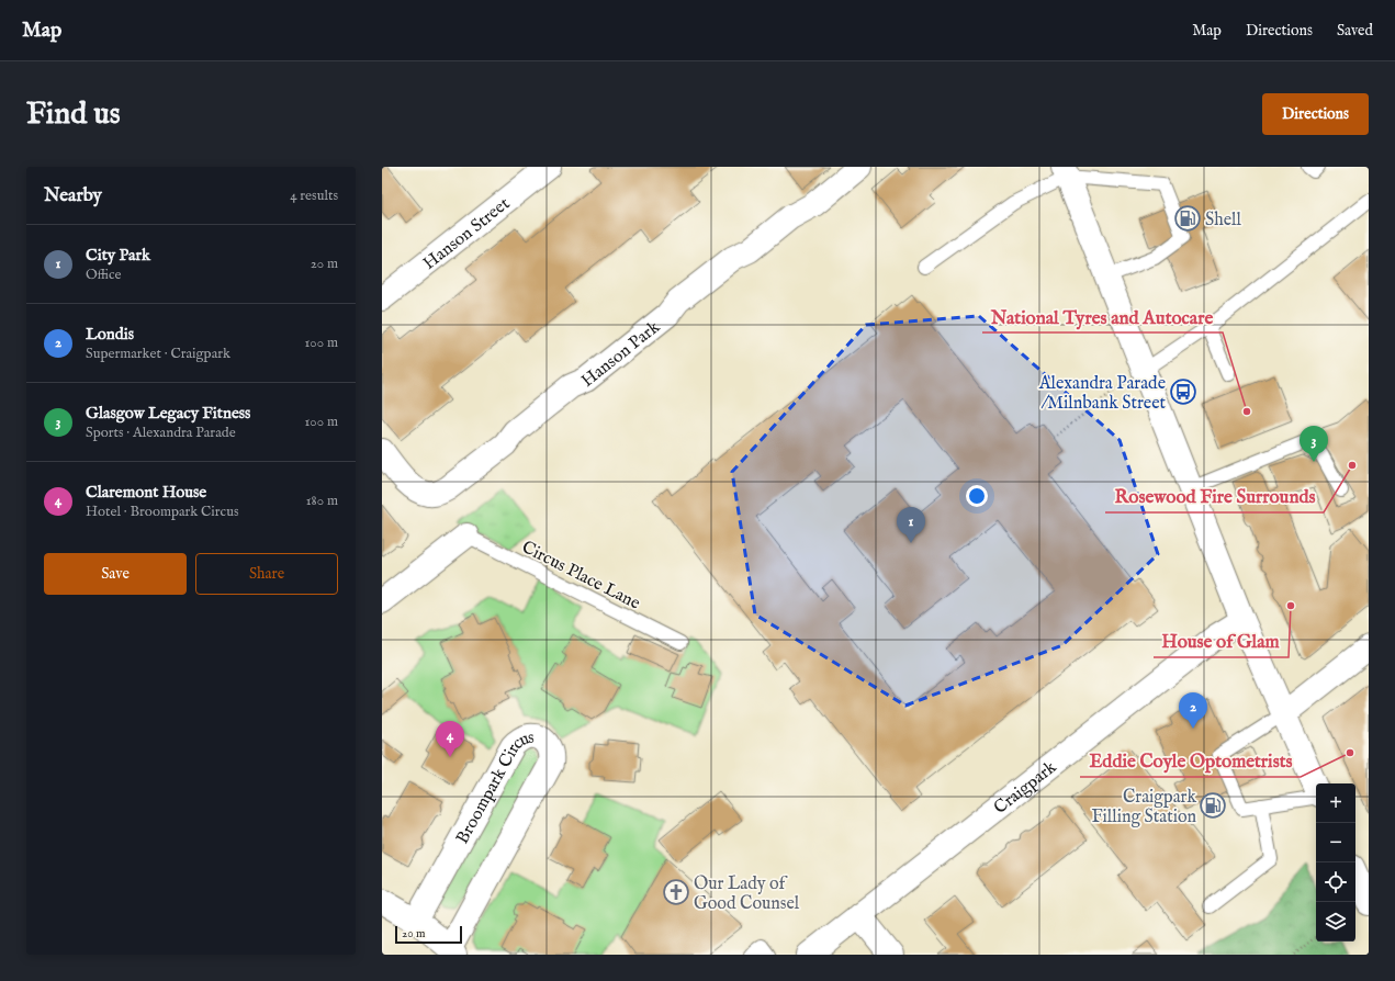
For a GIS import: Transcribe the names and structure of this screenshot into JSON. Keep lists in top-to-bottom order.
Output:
{
  "streets": {
    "street": [
      "Hanson Street",
      "Hanson Park",
      "Craigpark",
      "Broompark Circus"
    ],
    "lane": ["Circus Place Lane"]
  },
  "places": {
    "fuel station": ["Shell", "Craigpark Filling Station"],
    "bus stop": ["Alexandra Parade /Milnbank Street"],
    "other": [
      "National Tyres and Autocare",
      "Rosewood Fire Surrounds",
      "House of Glam",
      "Eddie Coyle Optometrists"
    ],
    "church": ["Our Lady of Good Counsel"]
  },
  "scale_bar": "20 m",
  "page": {
    "header": "Map",
    "nav": ["Map", "Directions", "Saved"],
    "buttons": [
      "Directions",
      ["Save", "Share"]
    ],
    "title": "Find us",
    "heading": ["Nearby", "4 results"],
    "list": [
      {
        "mark": "1",
        "name": "City Park",
        "note": "Office",
        "value": "20 m"
      },
      {
        "mark": "2",
        "name": "Londis",
        "note": "Supermarket · Craigpark",
        "value": "100 m"
      },
      {
        "mark": "3",
        "name": "Glasgow Legacy Fitness",
        "note": "Sports · Alexandra Parade",
        "value": "100 m"
      },
      {
        "mark": "4",
        "name": "Claremont House",
        "note": "Hotel · Broompark Circus",
        "value": "180 m"
      }
    ],
    "pins": [
      "3",
      "1",
      "2",
      "4"
    ],
    "map_buttons": ["+", "−"],
    "scale": "20 m"
  }
}
